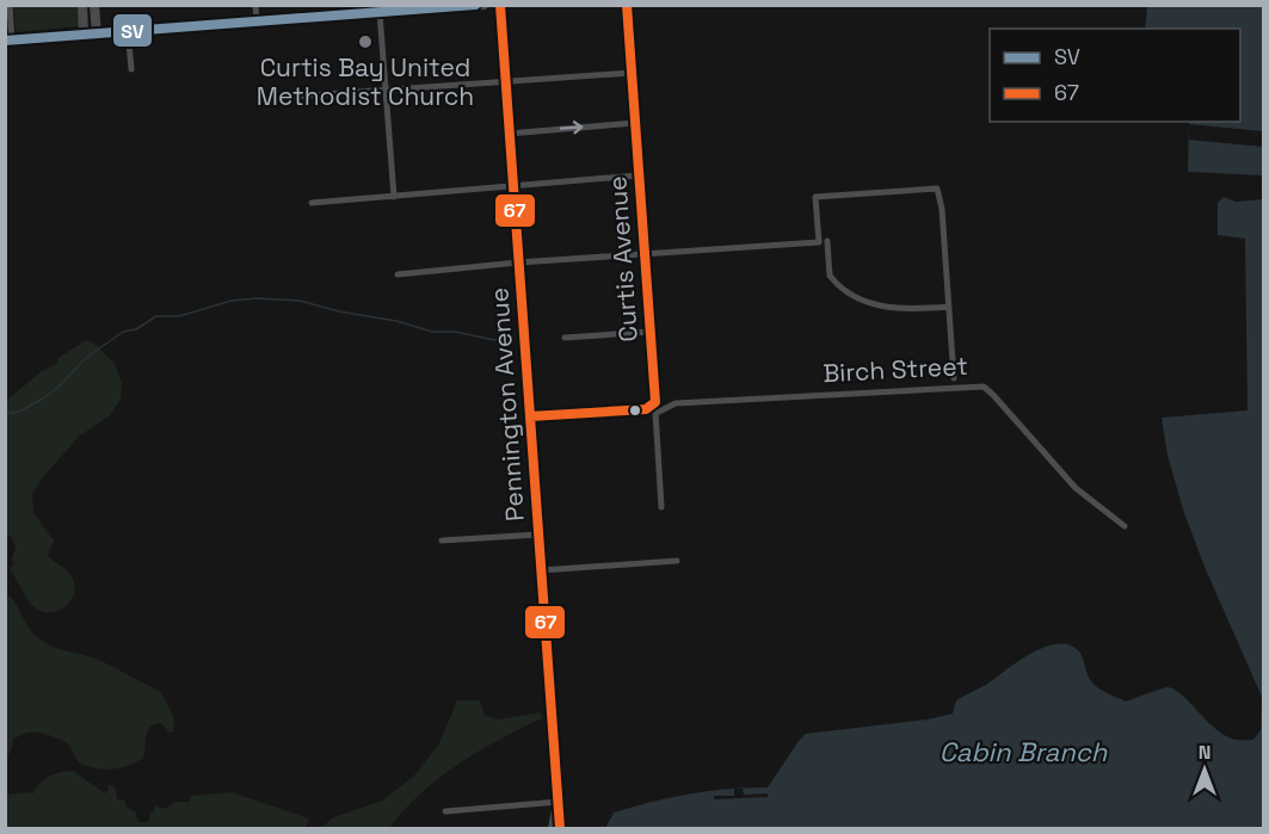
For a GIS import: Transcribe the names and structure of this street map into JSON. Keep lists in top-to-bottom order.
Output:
{
  "streets": {
    "main road": ["Curtis Avenue", "Birch Street", "Pennington Avenue"]
  },
  "crossings": [
    ["Curtis Avenue", "Birch Street"],
    ["Birch Street", "Pennington Avenue"]
  ],
  "water": ["Cabin Branch"],
  "places": ["Curtis Bay United Methodist Church"],
  "lines": ["transit line SV", "transit line 67"],
  "legend": ["SV", "67"],
  "north": "top"
}
